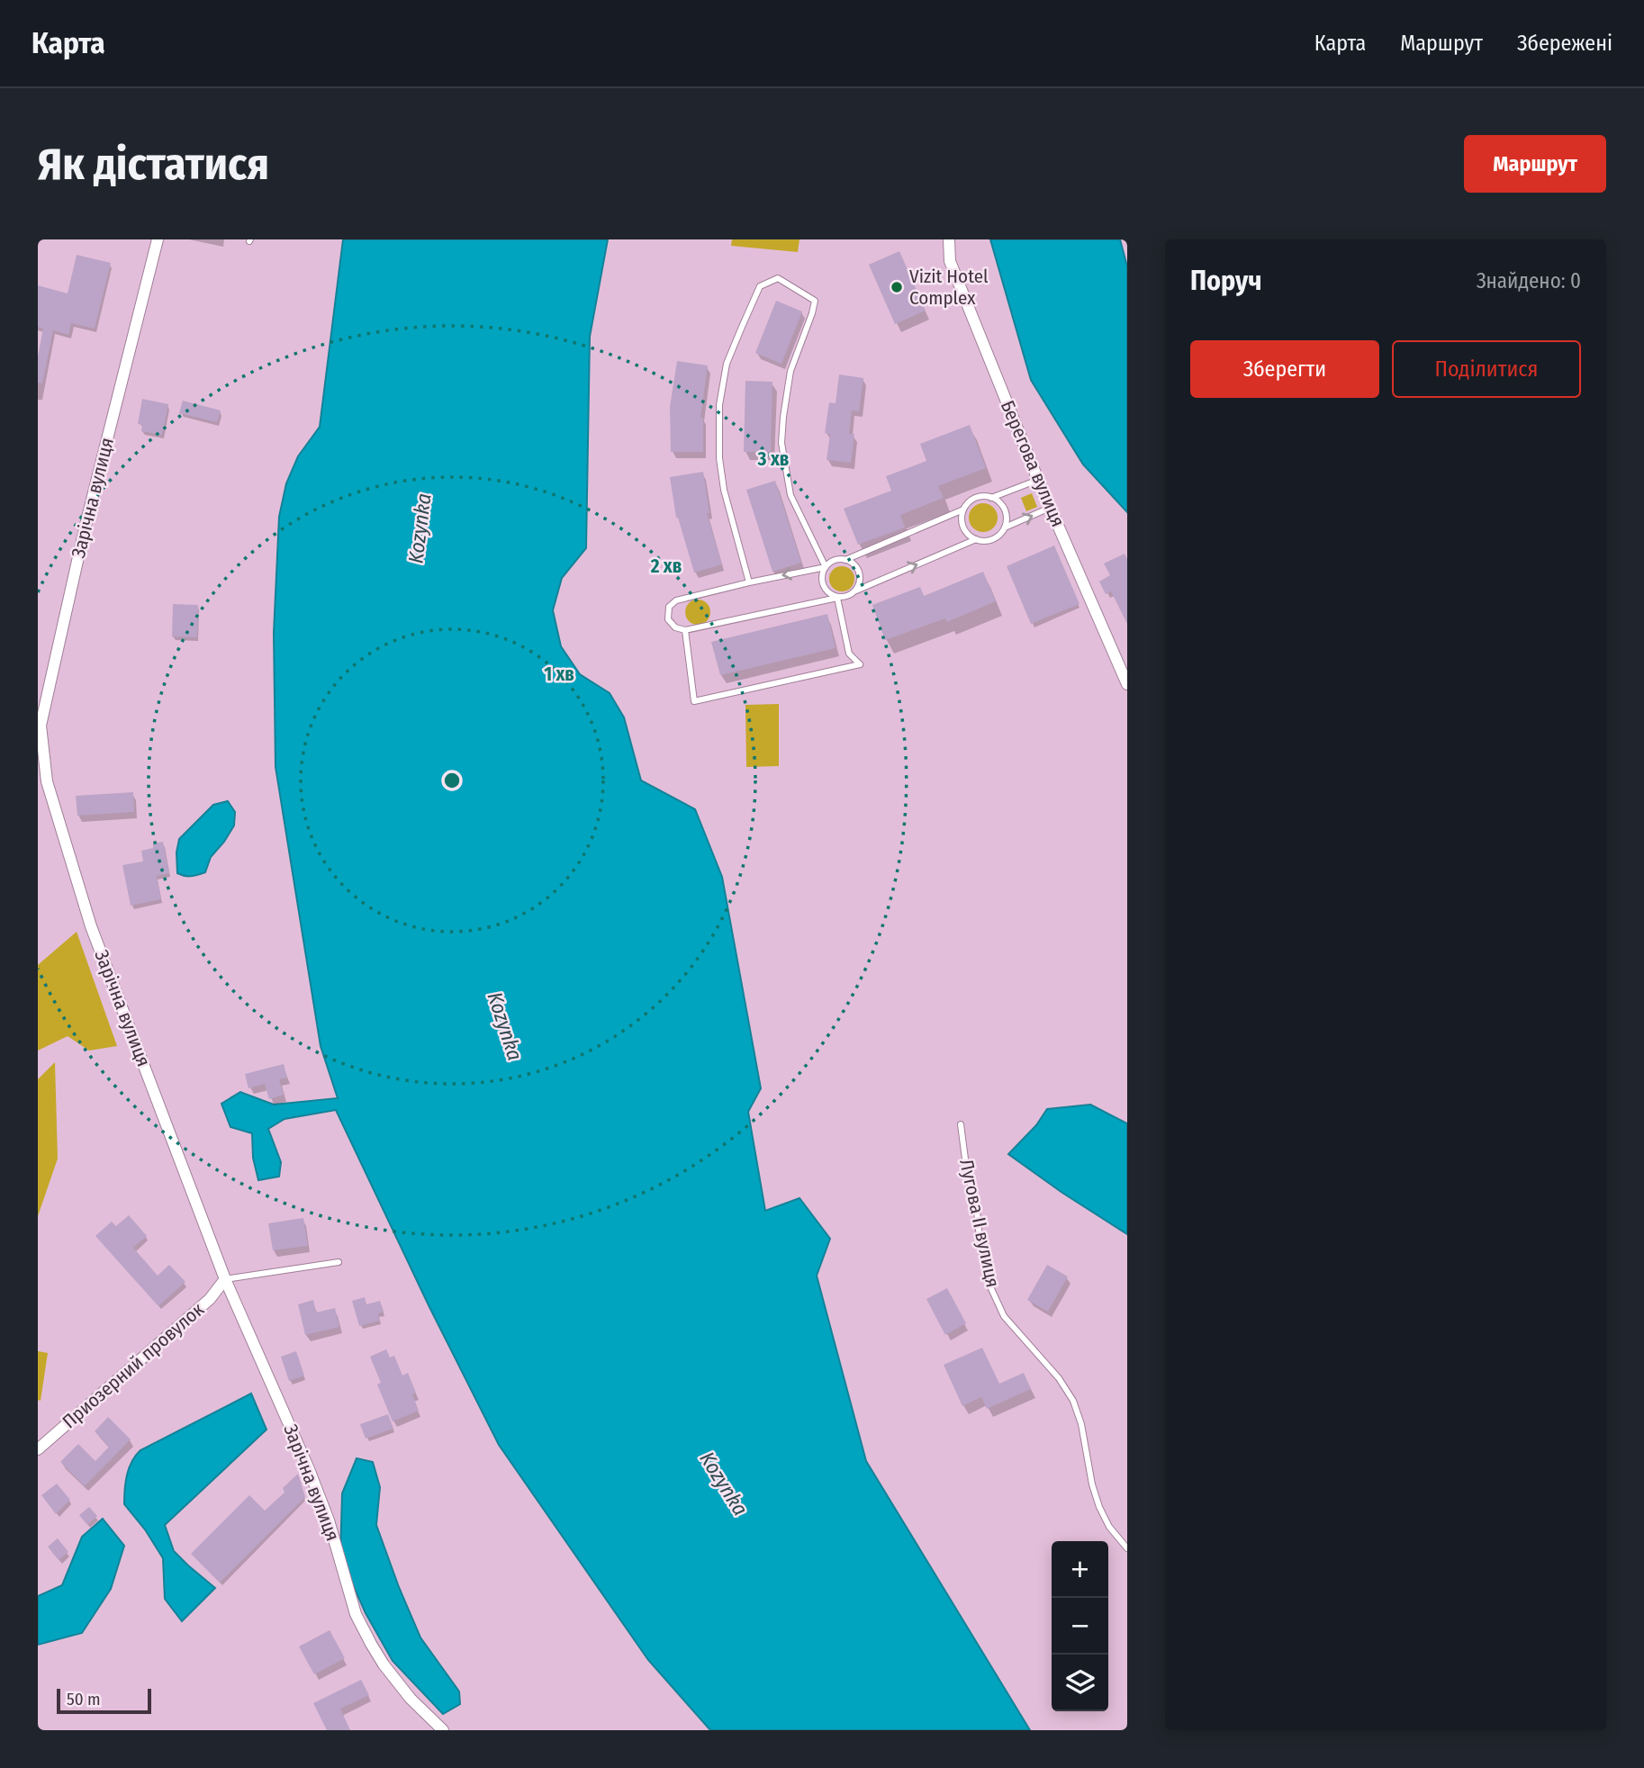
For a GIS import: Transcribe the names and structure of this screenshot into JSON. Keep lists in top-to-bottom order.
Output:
{
  "streets": {
    "street": ["Берегова вулиця", "Зарічна вулиця", "Приозерний провулок"],
    "lane": ["Лугова II вулиця"]
  },
  "crossings": [
    ["Зарічна вулиця", "Приозерний провулок"]
  ],
  "water": ["Kozynka"],
  "places": ["Vizit Hotel Complex"],
  "scale_bar": "50 m",
  "page": {
    "header": "Карта",
    "nav": ["Карта", "Маршрут", "Збережені"],
    "buttons": [
      "Маршрут",
      ["Зберегти", "Поділитися"]
    ],
    "title": "Як дістатися",
    "heading": ["Поруч", "Знайдено: 0"],
    "map_buttons": ["+", "−"],
    "scale": "50 m"
  },
  "rings": ["3 хв", "2 хв", "1 хв"]
}
